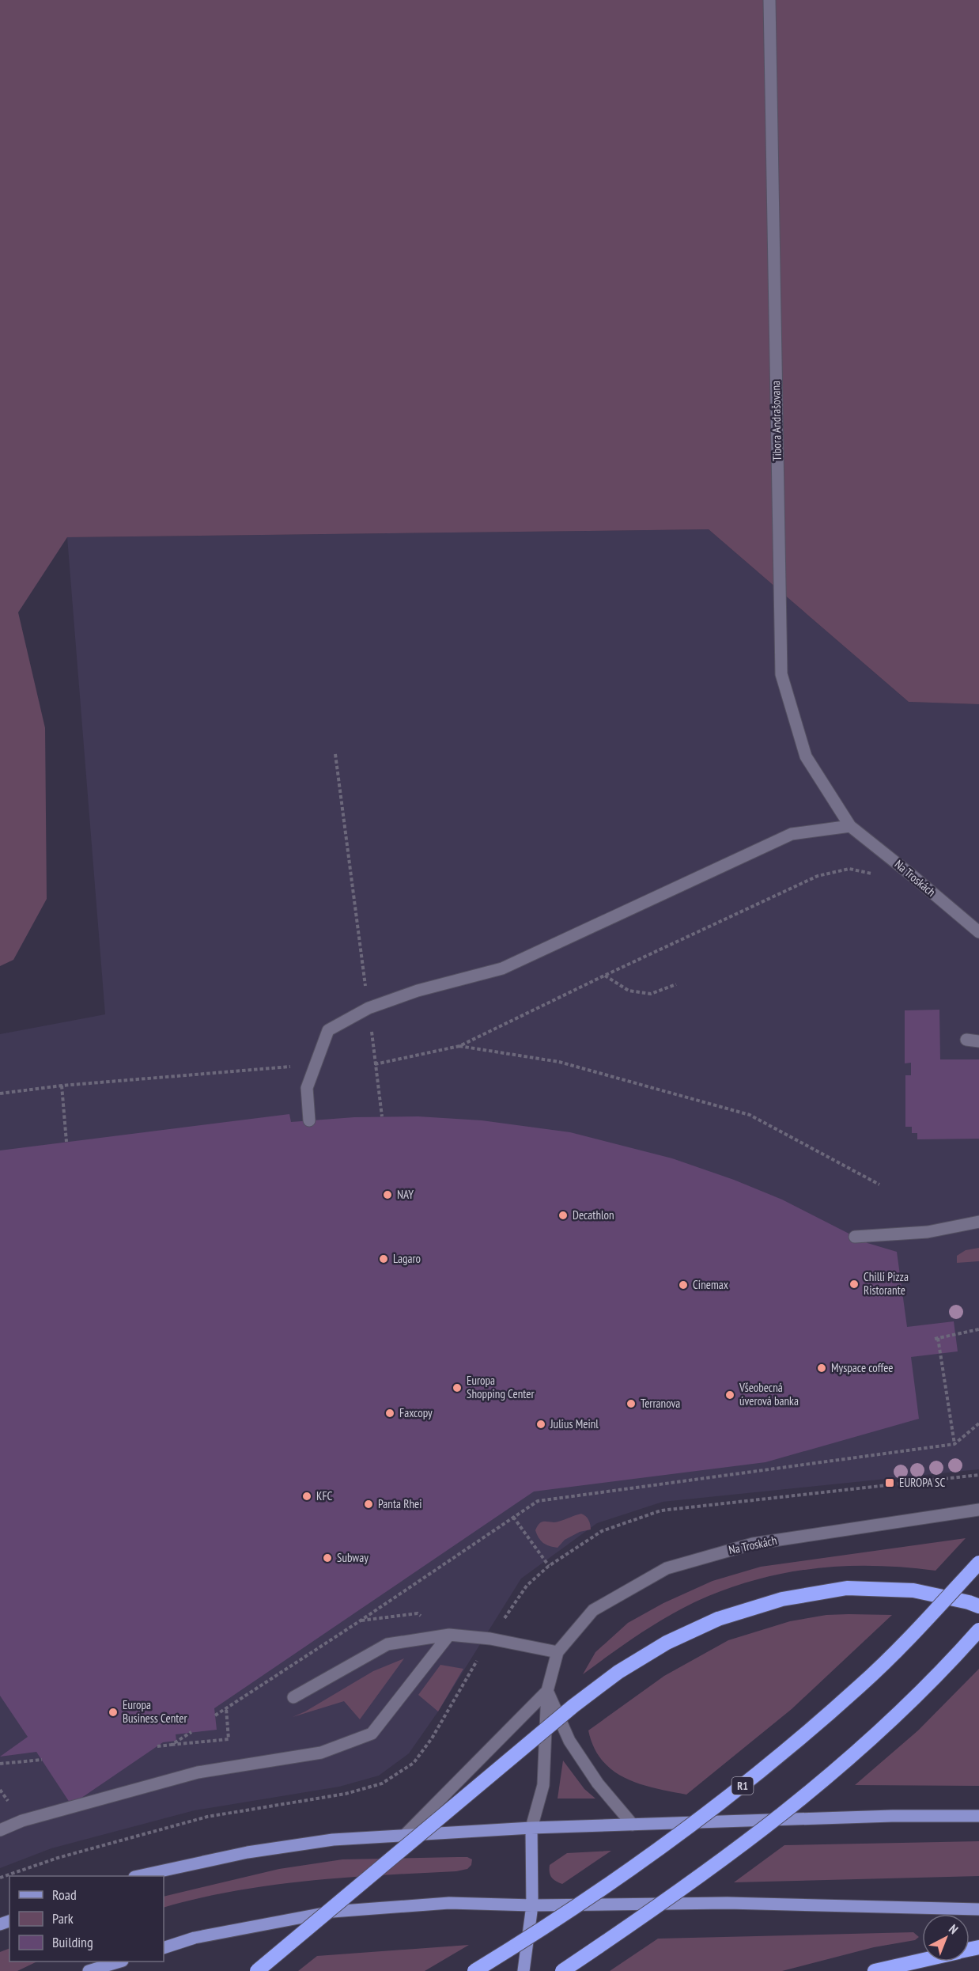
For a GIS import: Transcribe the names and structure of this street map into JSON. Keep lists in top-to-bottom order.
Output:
{
  "streets": {
    "highway": ["R1"],
    "street": ["Tibora Andrašovana", "Na Troskách"]
  },
  "crossings": [
    ["Tibora Andrašovana", "Na Troskách"]
  ],
  "places": {
    "other": [
      "NAY",
      "Decathlon",
      "Lagaro",
      "Chilli Pizza Ristorante",
      "Cinemax",
      "Myspace coffee",
      "Europa Shopping Center",
      "Všeobecná úverová banka",
      "Terranova",
      "Faxcopy",
      "Julius Meinl",
      "KFC",
      "Panta Rhei",
      "Subway",
      "Europa Business Center"
    ],
    "transit": ["EUROPA SC"]
  },
  "legend": ["Road", "Park", "Building"],
  "north": "top right"
}
